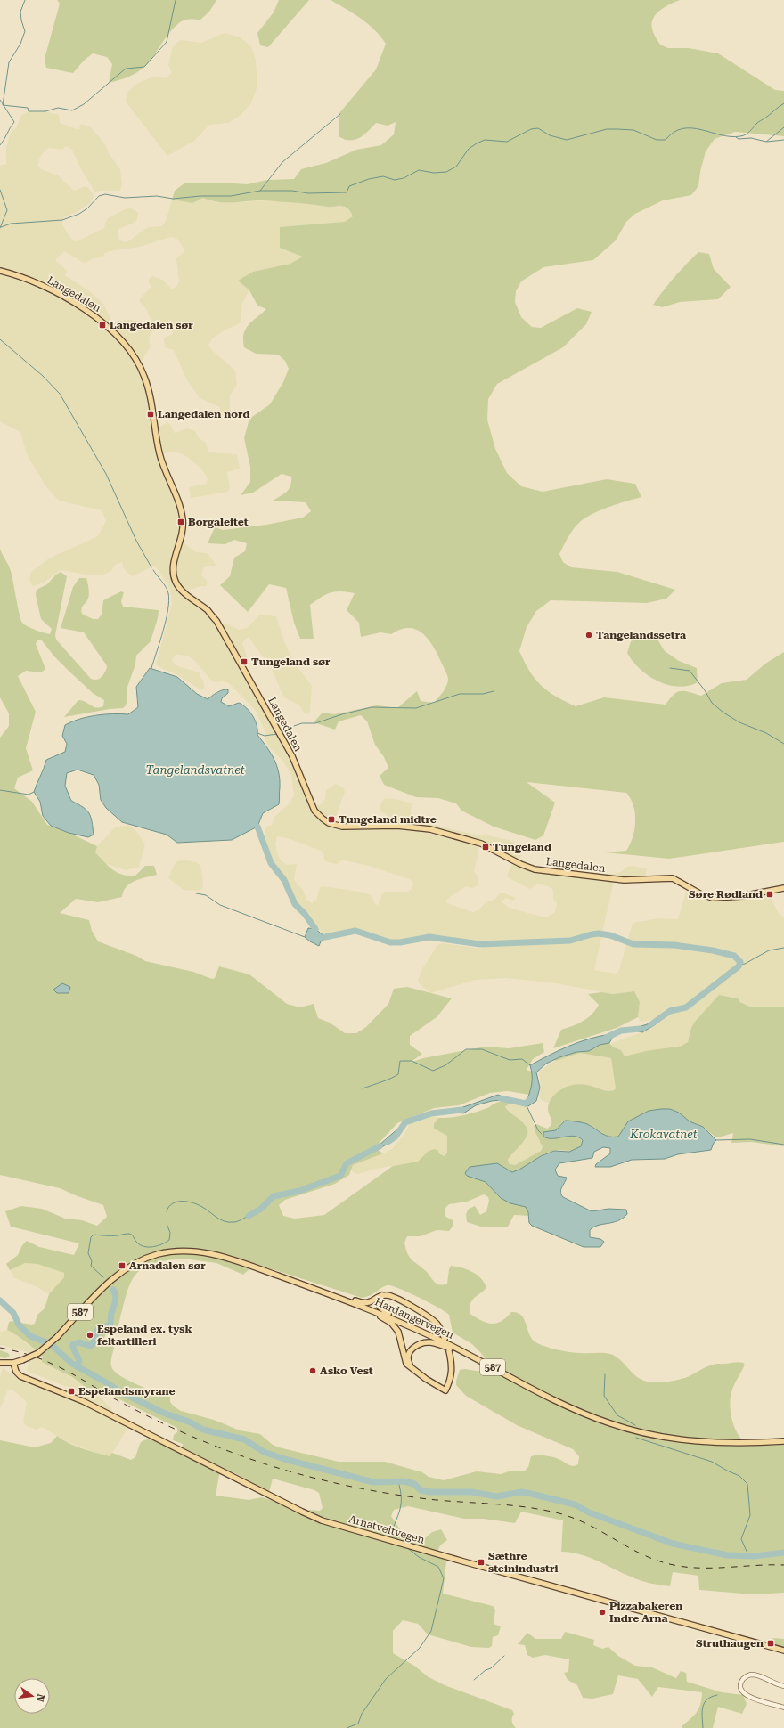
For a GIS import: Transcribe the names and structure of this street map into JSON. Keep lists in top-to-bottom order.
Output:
{
  "streets": {
    "main road": [
      "Langedalen",
      "587",
      "Hardangervegen",
      "Arnatveitvegen"
    ]
  },
  "crossings": [
    ["587", "Hardangervegen"],
    ["587", "Arnatveitvegen"],
    ["Hardangervegen", "Arnatveitvegen"]
  ],
  "water": ["Tangelandsvatnet", "Krokavatnet"],
  "places": {
    "transit": [
      "Langedalen sør",
      "Langedalen nord",
      "Borgaleitet",
      "Tungeland sør",
      "Tungeland midtre",
      "Tungeland",
      "Søre Rødland",
      "Arnadalen sør",
      "Espelandsmyrane",
      "Sæthre steinindustri",
      "Struthaugen"
    ],
    "other": [
      "Tangelandssetra",
      "Espeland ex. tysk feltartilleri",
      "Asko Vest",
      "Pizzabakeren Indre Arna"
    ]
  },
  "north": "right"
}
